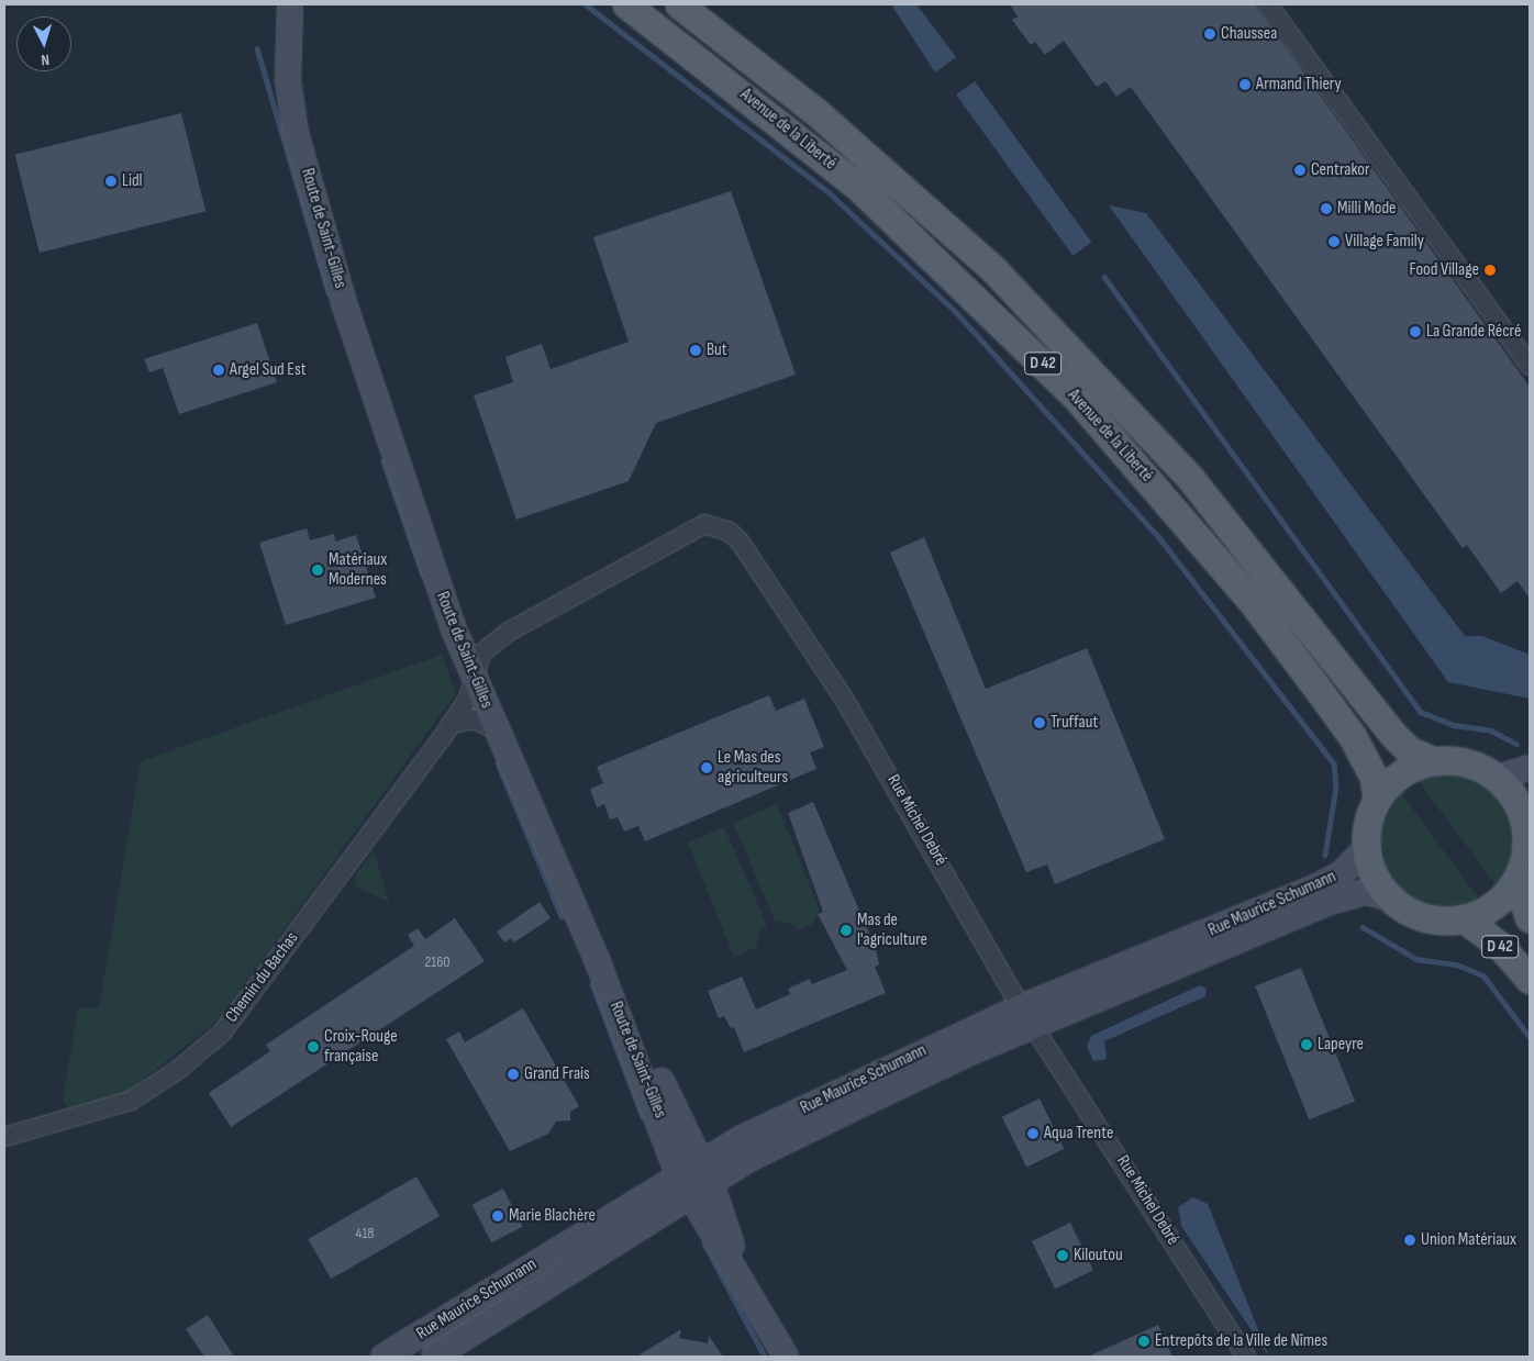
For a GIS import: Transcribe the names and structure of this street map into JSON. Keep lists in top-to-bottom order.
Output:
{
  "streets": {
    "main road": [
      "Avenue de la Liberté",
      "Route de Saint-Gilles",
      "D 42",
      "Rue Maurice Schumann"
    ],
    "street": ["Rue Michel Debré", "Chemin du Bachas"]
  },
  "crossings": [
    ["Avenue de la Liberté", "D 42"],
    ["Avenue de la Liberté", "Rue Maurice Schumann"],
    ["Route de Saint-Gilles", "Rue Michel Debré"],
    ["Route de Saint-Gilles", "Rue Maurice Schumann"],
    ["Route de Saint-Gilles", "Chemin du Bachas"],
    ["D 42", "Rue Maurice Schumann"],
    ["Rue Michel Debré", "Rue Maurice Schumann"],
    ["Rue Michel Debré", "Chemin du Bachas"]
  ],
  "places": [
    "Chaussea",
    "Armand Thiery",
    "Centrakor",
    "Lidl",
    "Milli Mode",
    "Village Family",
    "Food Village",
    "La Grande Récré",
    "But",
    "Argel Sud Est",
    "Matériaux Modernes",
    "Truffaut",
    "Le Mas des agriculteurs",
    "Mas de l'agriculture",
    "Lapeyre",
    "Croix-Rouge française",
    "Grand Frais",
    "Aqua Trente",
    "Marie Blachère",
    "Union Matériaux",
    "Kiloutou",
    "Entrepôts de la Ville de Nîmes"
  ],
  "house_numbers": ["2160", "418"],
  "north": "bottom"
}
